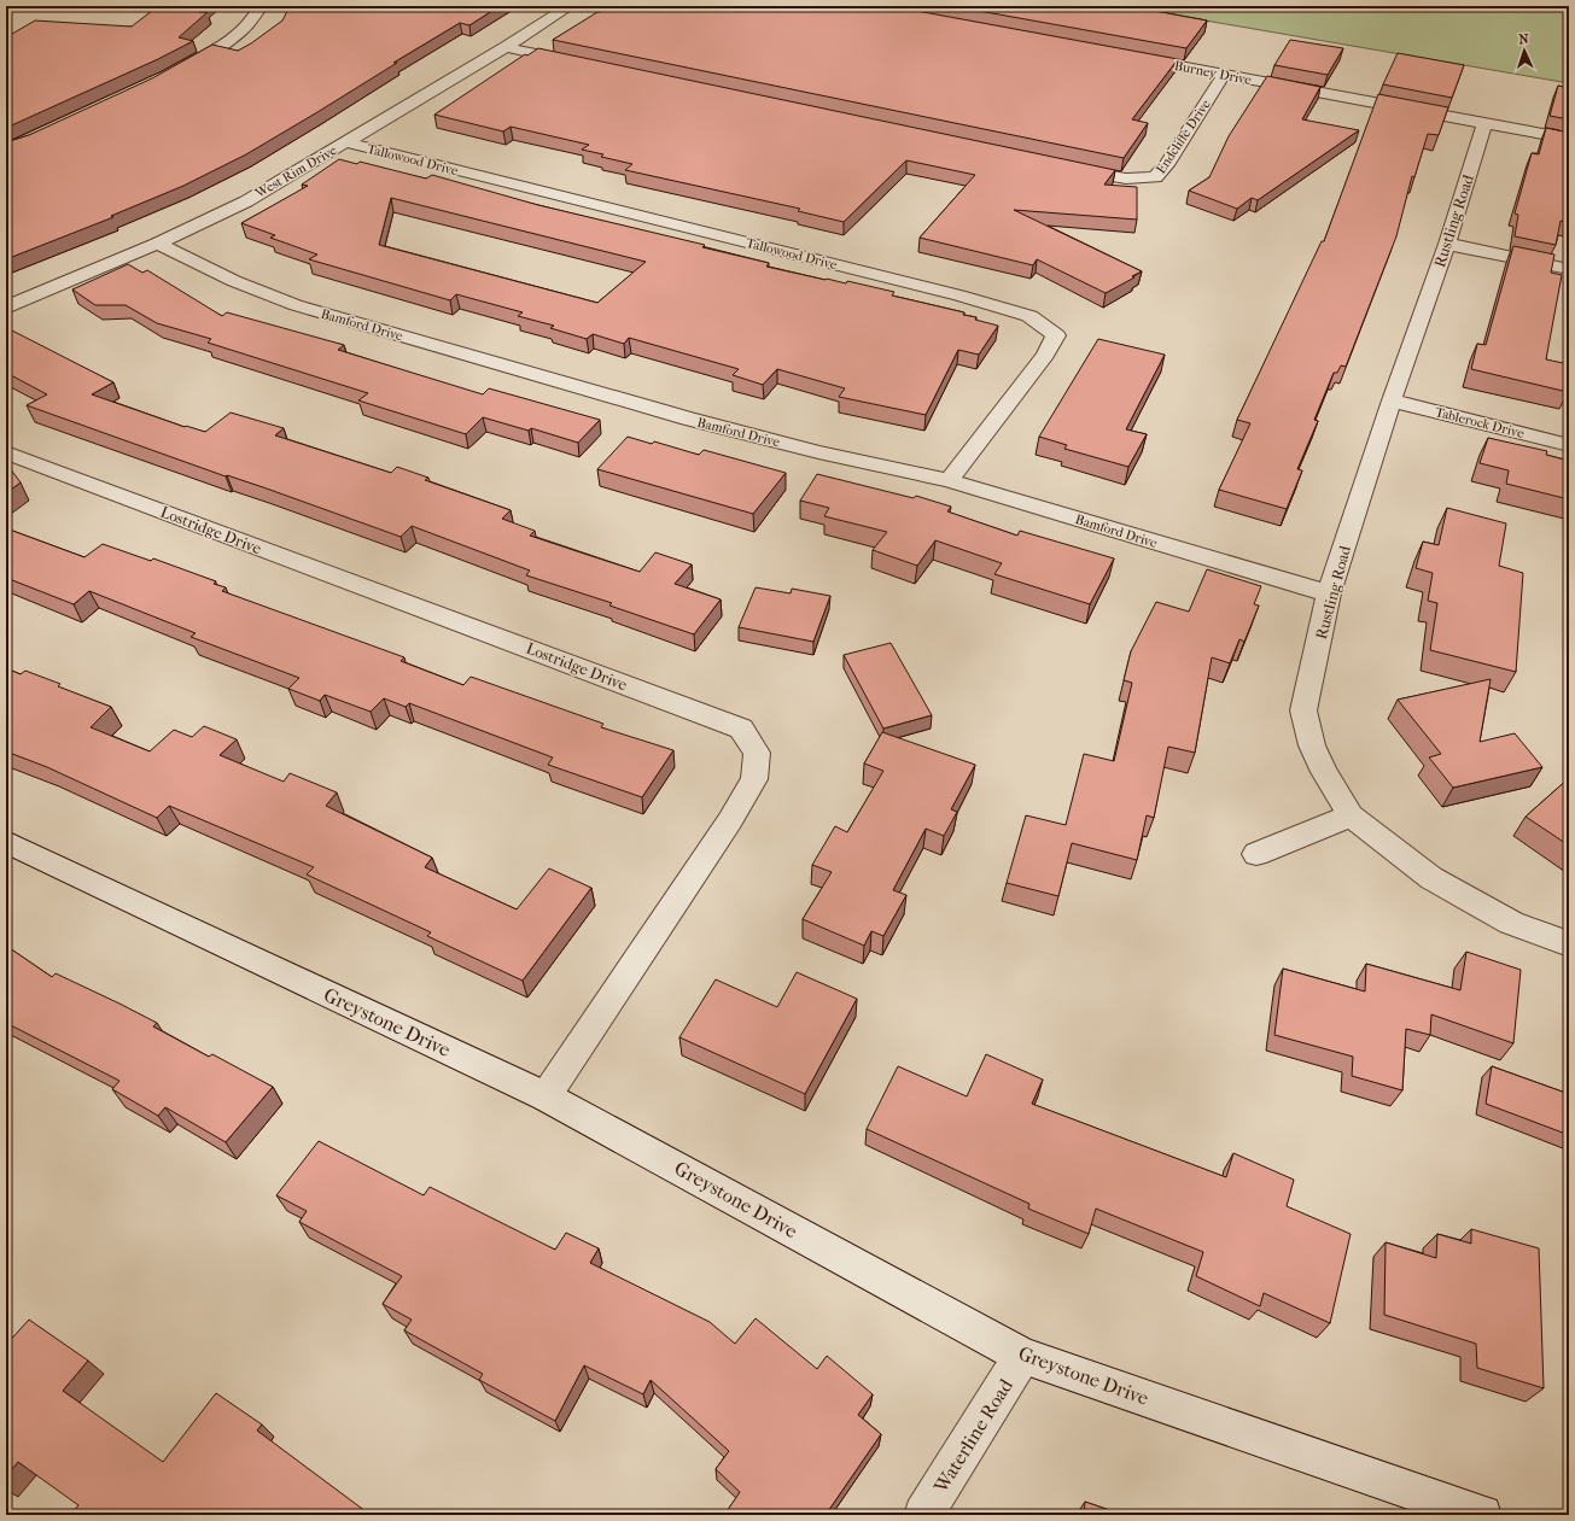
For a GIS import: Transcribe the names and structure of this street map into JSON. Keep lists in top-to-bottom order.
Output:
{
  "streets": {
    "street": [
      "Burney Drive",
      "Endcliffe Drive",
      "Tallowood Drive",
      "West Rim Drive",
      "Rustling Road",
      "Bamford Drive",
      "Tablerock Drive",
      "Lostridge Drive",
      "Greystone Drive",
      "Waterline Road"
    ]
  },
  "crossings": [
    ["Burney Drive", "Endcliffe Drive"],
    ["Burney Drive", "Rustling Road"],
    ["Tallowood Drive", "West Rim Drive"],
    ["Tallowood Drive", "Bamford Drive"],
    ["West Rim Drive", "Bamford Drive"],
    ["Rustling Road", "Bamford Drive"],
    ["Rustling Road", "Tablerock Drive"],
    ["Lostridge Drive", "Greystone Drive"],
    ["Greystone Drive", "Waterline Road"]
  ],
  "north": "top"
}
